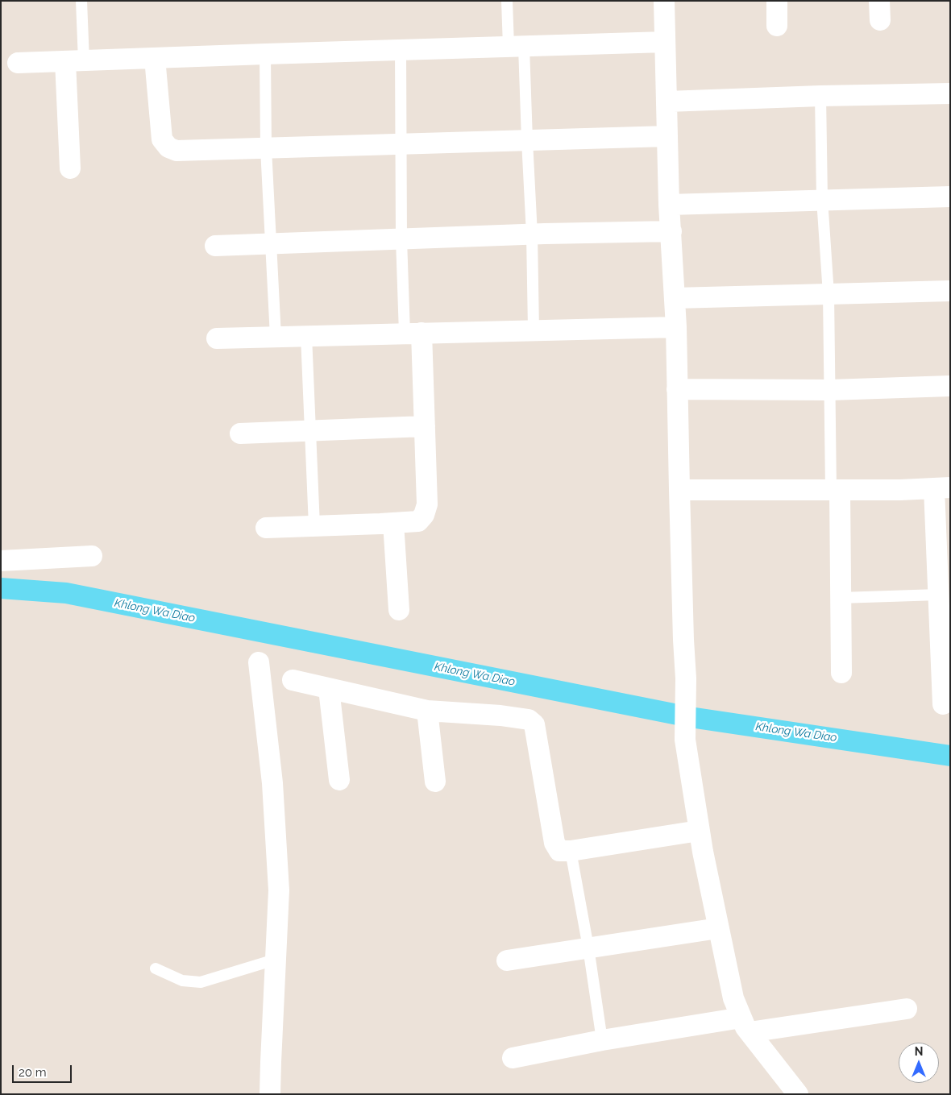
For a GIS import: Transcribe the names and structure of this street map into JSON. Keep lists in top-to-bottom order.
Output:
{
  "water": ["Khlong Wa Diao"],
  "scale_bar": "20 m",
  "north": "top"
}
